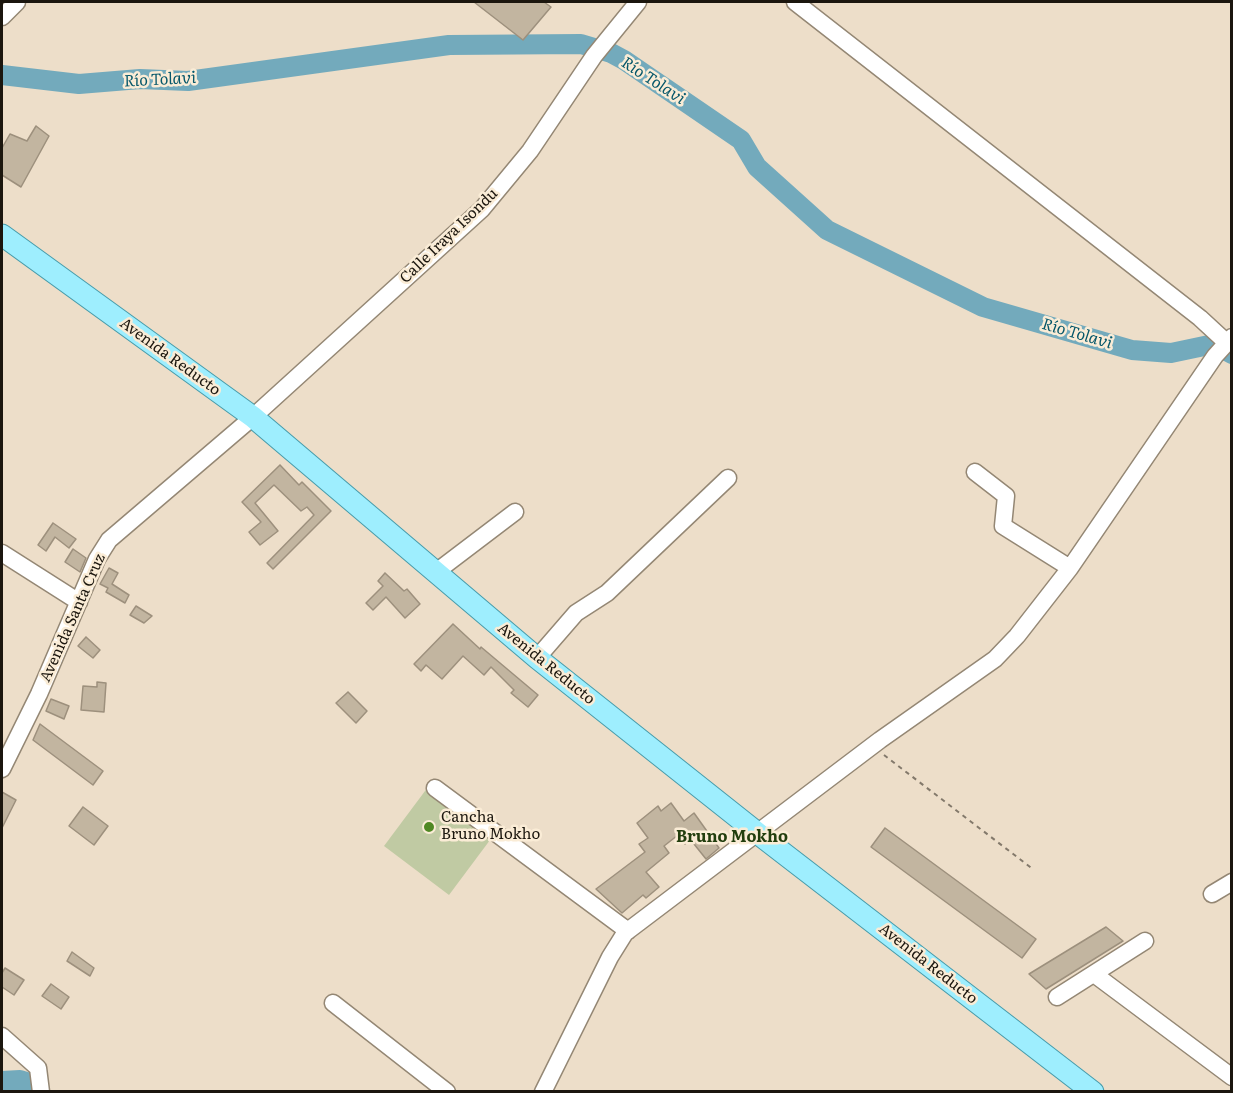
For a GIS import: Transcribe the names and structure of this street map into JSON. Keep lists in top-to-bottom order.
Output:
{
  "streets": {
    "main road": ["Avenida Reducto"],
    "street": ["Calle Iraya Isondu", "Avenida Santa Cruz"]
  },
  "crossings": [
    ["Calle Iraya Isondu", "Avenida Reducto"],
    ["Calle Iraya Isondu", "Avenida Santa Cruz"],
    ["Avenida Reducto", "Avenida Santa Cruz"]
  ],
  "districts": ["Bruno Mokho"],
  "water": ["Río Tolavi"],
  "places": ["Cancha Bruno Mokho"]
}
